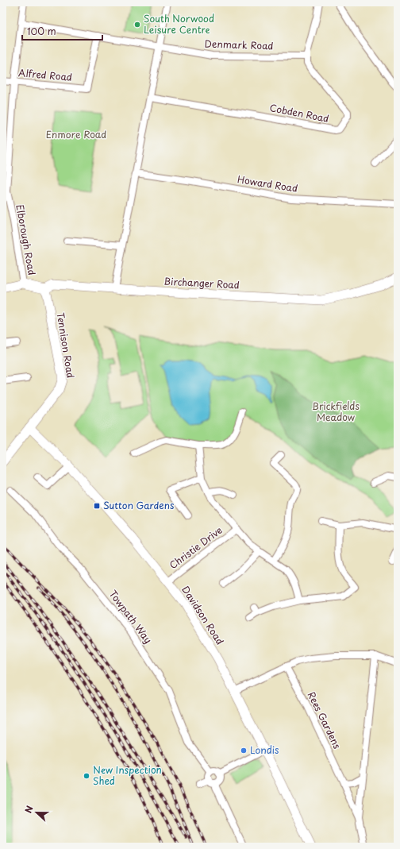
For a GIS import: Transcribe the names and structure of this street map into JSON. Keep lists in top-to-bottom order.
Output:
{
  "streets": {
    "street": [
      "Denmark Road",
      "Alfred Road",
      "Cobden Road",
      "Howard Road",
      "Elborough Road",
      "Birchanger Road",
      "Tennison Road",
      "Christie Drive",
      "Davidson Road",
      "Towpath Way",
      "Rees Gardens"
    ]
  },
  "crossings": [
    ["Denmark Road", "Alfred Road"],
    ["Denmark Road", "Cobden Road"],
    ["Denmark Road", "Elborough Road"],
    ["Alfred Road", "Elborough Road"],
    ["Elborough Road", "Birchanger Road"],
    ["Birchanger Road", "Tennison Road"],
    ["Tennison Road", "Davidson Road"],
    ["Christie Drive", "Davidson Road"]
  ],
  "parks": ["Enmore Road", "Brickfields Meadow"],
  "places": {
    "other": ["South Norwood Leisure Centre", "Londis", "New Inspection Shed"],
    "transit": ["Sutton Gardens"]
  },
  "scale_bar": "100 m",
  "north": "left"
}
